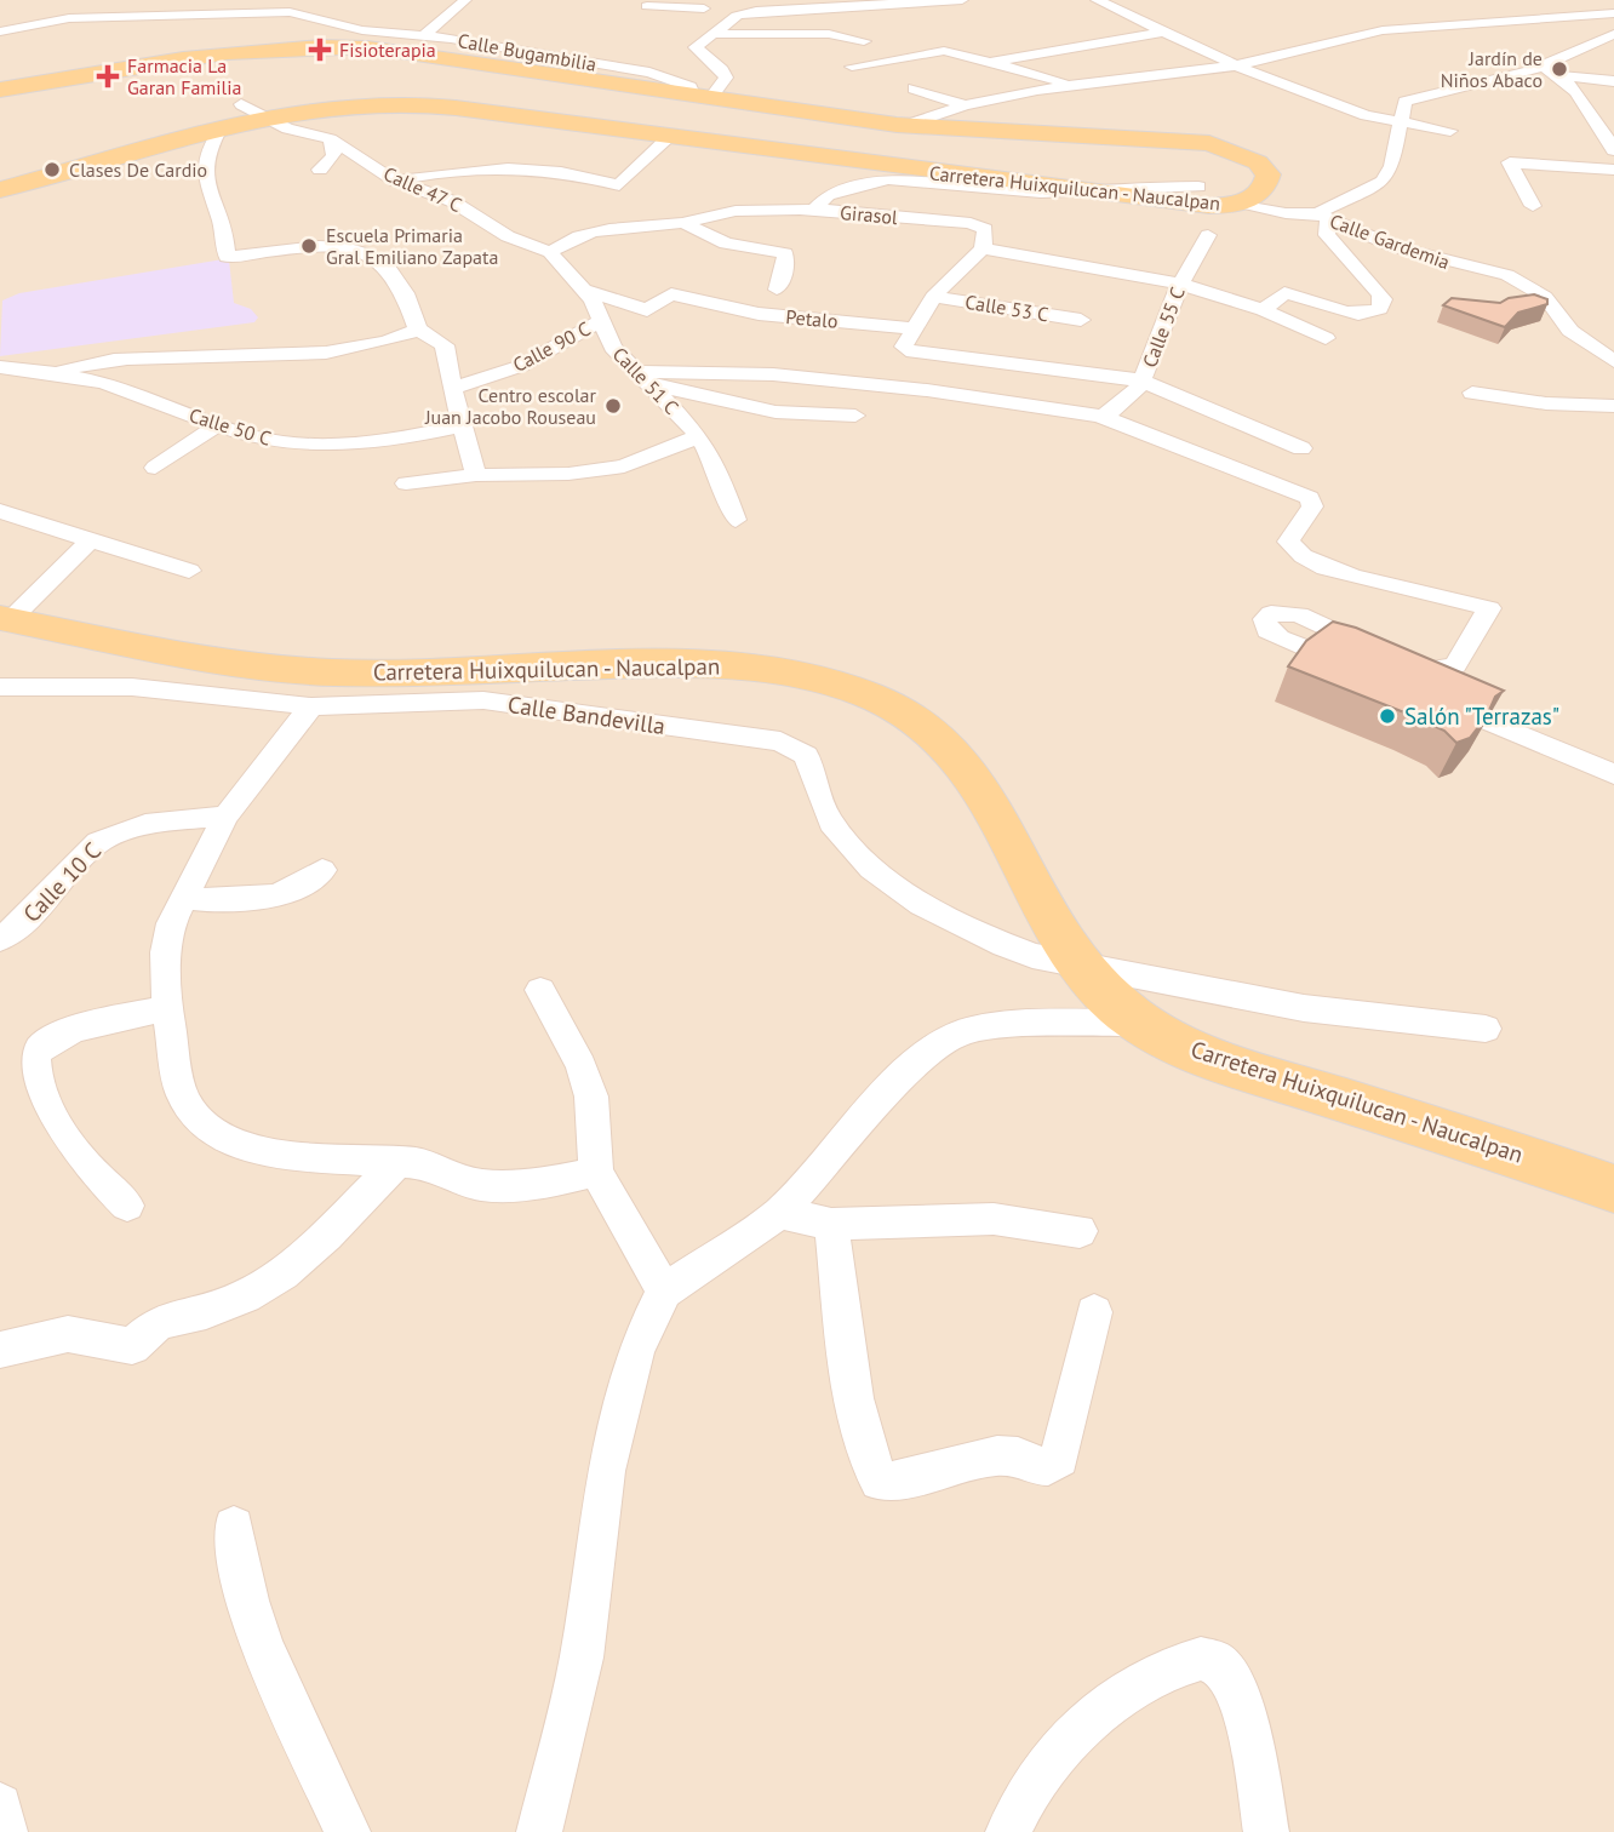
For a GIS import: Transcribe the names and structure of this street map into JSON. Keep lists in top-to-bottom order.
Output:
{
  "streets": {
    "main road": ["Carretera Huixquilucan - Naucalpan"],
    "street": [
      "Calle Bugambilia",
      "Calle 47 C",
      "Girasol",
      "Calle Gardemia",
      "Calle 53 C",
      "Petalo",
      "Calle 55 C",
      "Calle 90 C",
      "Calle 51 C",
      "Calle 50 C",
      "Calle Bandevilla",
      "Calle 10 C"
    ]
  },
  "crossings": [
    ["Calle Bugambilia", "Carretera Huixquilucan - Naucalpan"],
    ["Carretera Huixquilucan - Naucalpan", "Calle 47 C"],
    ["Carretera Huixquilucan - Naucalpan", "Girasol"],
    ["Carretera Huixquilucan - Naucalpan", "Calle Gardemia"],
    ["Carretera Huixquilucan - Naucalpan", "Calle Bandevilla"],
    ["Calle 47 C", "Petalo"],
    ["Calle 47 C", "Calle 90 C"],
    ["Calle 47 C", "Calle 51 C"],
    ["Calle 90 C", "Calle 51 C"]
  ],
  "places": {
    "health": ["Fisioterapia", "Farmacia La Garan Familia"],
    "other": [
      "Jardín de Niños Abaco",
      "Clases De Cardio",
      "Escuela Primaria Gral Emiliano Zapata",
      "Centro escolar Juan Jacobo Rouseau",
      "Salón \"Terrazas\""
    ]
  }
}
